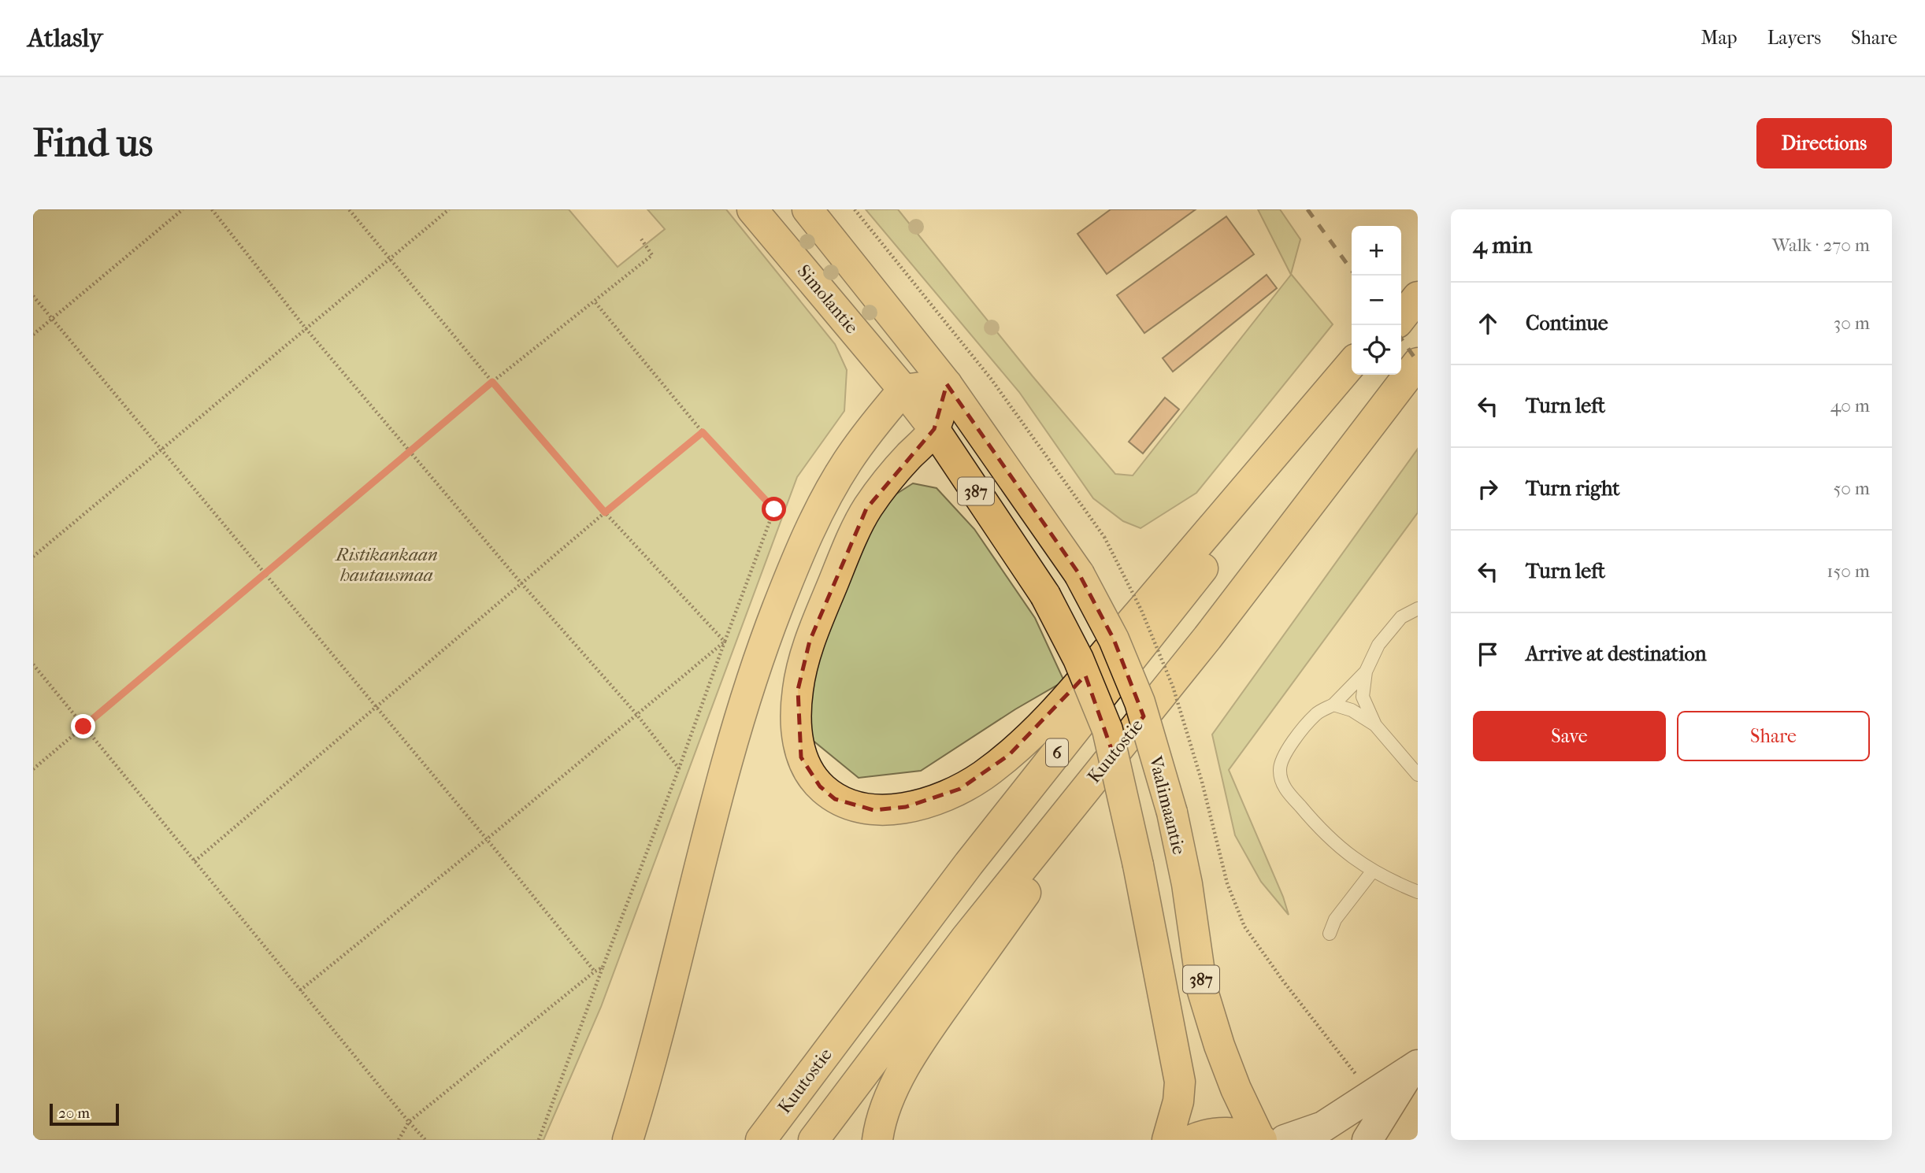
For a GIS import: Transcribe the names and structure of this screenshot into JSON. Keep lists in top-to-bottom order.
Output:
{
  "streets": {
    "main road": [
      "Simolantie",
      "387",
      "Kuutostie",
      "6",
      "Vaalimaantie"
    ]
  },
  "crossings": [
    ["Simolantie", "387"],
    ["387", "Vaalimaantie"]
  ],
  "parks": ["Ristikankaan hautausmaa"],
  "scale_bar": "20 m",
  "page": {
    "header": "Atlasly",
    "nav": ["Map", "Layers", "Share"],
    "buttons": [
      "Directions",
      ["Save", "Share"]
    ],
    "title": "Find us",
    "heading": ["4 min", "Walk · 270 m"],
    "map_buttons": ["+", "−"],
    "list": [
      ["Continue", "30 m"],
      ["Turn left", "40 m"],
      ["Turn right", "50 m"],
      ["Turn left", "150 m"],
      "Arrive at destination"
    ],
    "scale": "20 m"
  }
}
